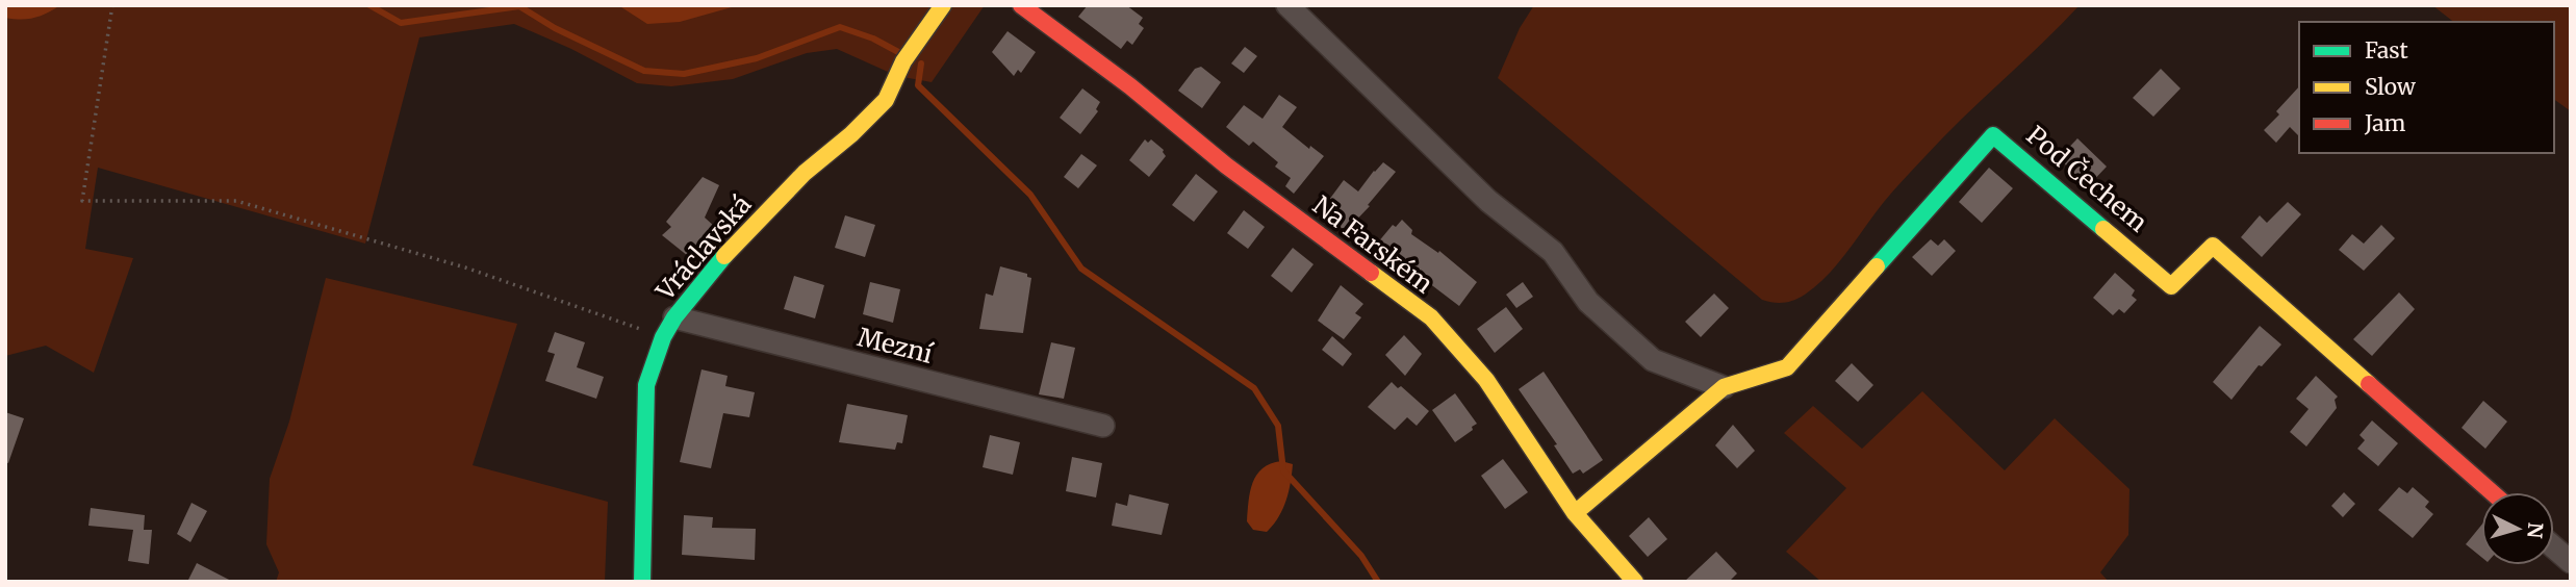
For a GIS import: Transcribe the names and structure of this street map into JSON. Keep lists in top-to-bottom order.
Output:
{
  "streets": {
    "street": [
      "Pod Čechem",
      "Na Farském",
      "Vráclavská",
      "Mezní"
    ]
  },
  "crossings": [
    ["Pod Čechem", "Na Farském"],
    ["Vráclavská", "Mezní"]
  ],
  "legend": ["Fast", "Slow", "Jam"],
  "north": "right"
}
